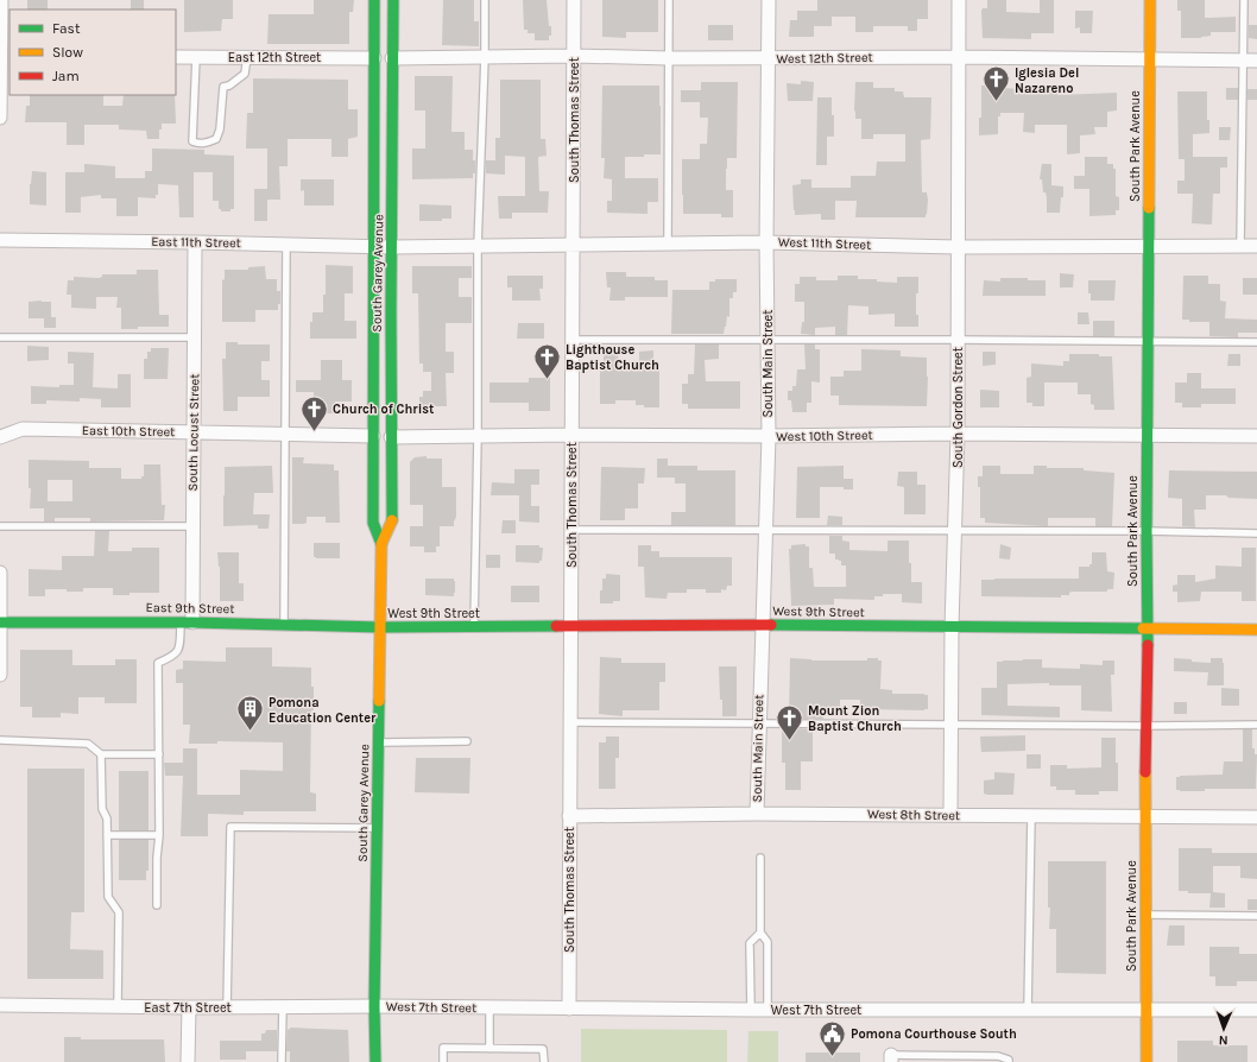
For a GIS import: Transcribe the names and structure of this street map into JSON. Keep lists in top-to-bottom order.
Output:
{
  "streets": {
    "street": [
      "East 12th Street",
      "West 12th Street",
      "South Thomas Street",
      "South Park Avenue",
      "East 11th Street",
      "West 11th Street",
      "South Garey Avenue",
      "South Main Street",
      "South Gordon Street",
      "East 10th Street",
      "South Locust Street",
      "West 10th Street",
      "East 9th Street",
      "West 9th Street",
      "West 8th Street",
      "East 7th Street",
      "West 7th Street"
    ]
  },
  "crossings": [
    ["East 12th Street", "South Garey Avenue"],
    ["West 12th Street", "South Thomas Street"],
    ["West 12th Street", "South Park Avenue"],
    ["West 12th Street", "South Garey Avenue"],
    ["West 12th Street", "South Main Street"],
    ["West 12th Street", "South Gordon Street"],
    ["South Thomas Street", "West 11th Street"],
    ["South Thomas Street", "West 10th Street"],
    ["South Thomas Street", "West 9th Street"],
    ["South Thomas Street", "West 8th Street"],
    ["South Thomas Street", "West 7th Street"],
    ["South Park Avenue", "West 11th Street"],
    ["South Park Avenue", "West 10th Street"],
    ["South Park Avenue", "West 9th Street"],
    ["South Park Avenue", "West 8th Street"],
    ["South Park Avenue", "West 7th Street"],
    ["East 11th Street", "West 11th Street"],
    ["East 11th Street", "South Garey Avenue"],
    ["East 11th Street", "South Locust Street"],
    ["West 11th Street", "South Garey Avenue"],
    ["West 11th Street", "South Main Street"],
    ["West 11th Street", "South Gordon Street"],
    ["South Garey Avenue", "East 10th Street"],
    ["South Garey Avenue", "West 10th Street"],
    ["South Garey Avenue", "East 9th Street"],
    ["South Garey Avenue", "West 9th Street"],
    ["South Garey Avenue", "East 7th Street"],
    ["South Garey Avenue", "West 7th Street"],
    ["South Main Street", "West 10th Street"],
    ["South Main Street", "West 9th Street"],
    ["South Main Street", "West 8th Street"],
    ["South Gordon Street", "West 10th Street"],
    ["South Gordon Street", "West 9th Street"],
    ["South Gordon Street", "West 8th Street"],
    ["East 10th Street", "South Locust Street"],
    ["South Locust Street", "East 9th Street"],
    ["East 9th Street", "West 9th Street"],
    ["East 7th Street", "West 7th Street"]
  ],
  "places": {
    "church": [
      "Iglesia Del Nazareno",
      "Lighthouse Baptist Church",
      "Church of Christ",
      "Mount Zion Baptist Church"
    ],
    "building": ["Pomona Education Center"],
    "public building": ["Pomona Courthouse South"]
  },
  "legend": ["Fast", "Slow", "Jam"],
  "north": "bottom"
}
